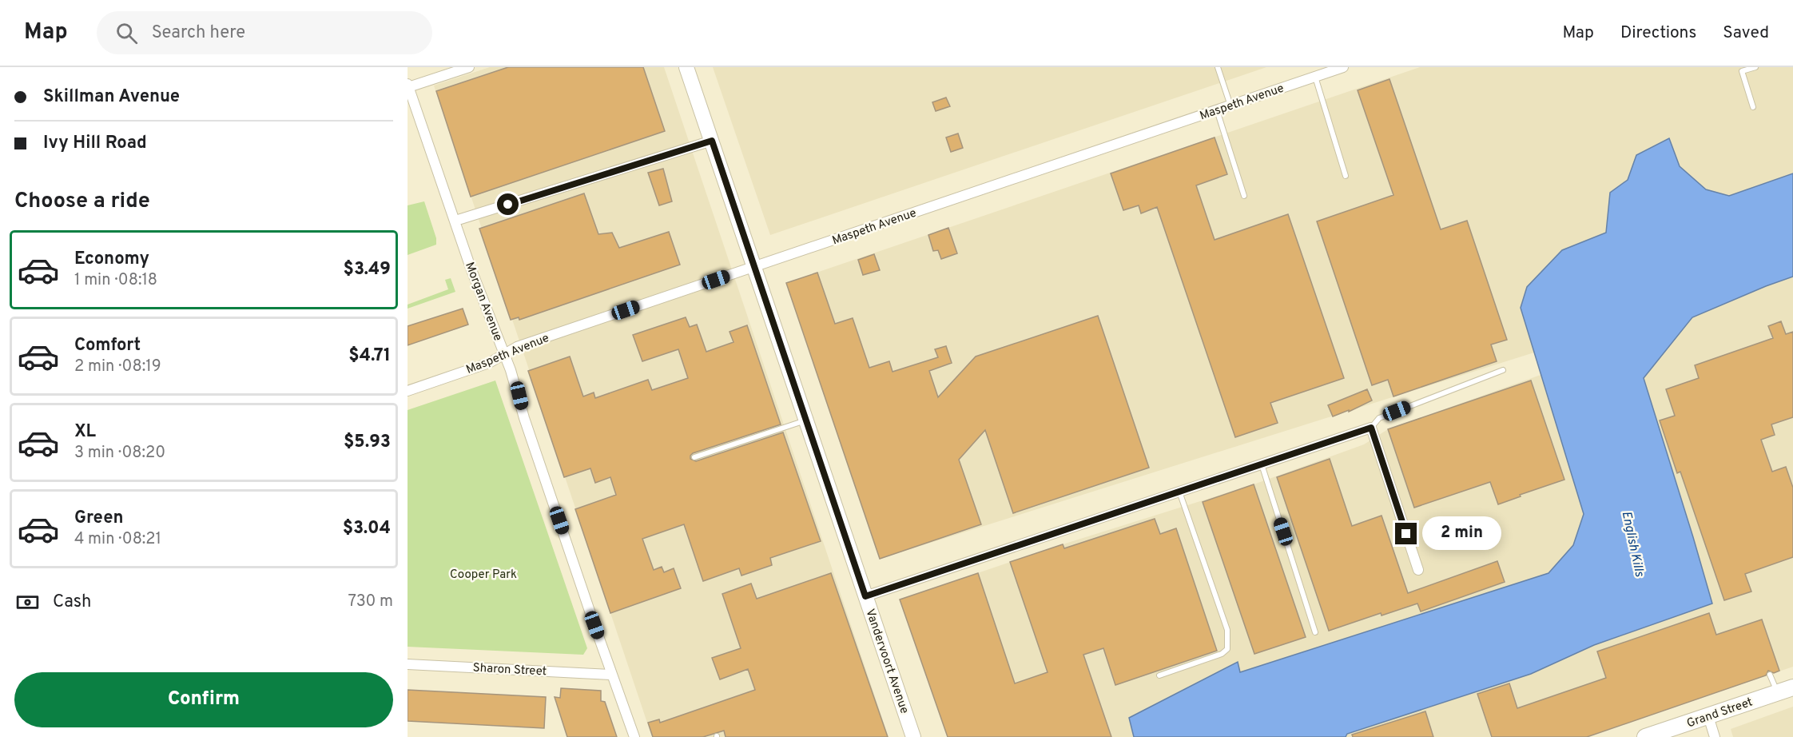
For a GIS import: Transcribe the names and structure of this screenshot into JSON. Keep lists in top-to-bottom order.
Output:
{
  "streets": {
    "main road": ["Vandervoort Avenue", "Grand Street"],
    "street": ["Maspeth Avenue", "Morgan Avenue", "Sharon Street"]
  },
  "crossings": [
    ["Maspeth Avenue", "Morgan Avenue"],
    ["Maspeth Avenue", "Vandervoort Avenue"],
    ["Morgan Avenue", "Sharon Street"]
  ],
  "water": ["English Kills"],
  "parks": ["Cooper Park"],
  "page": {
    "header": "Map",
    "search": "Search here",
    "nav": ["Map", "Directions", "Saved"],
    "banner": ["Skillman Avenue", "Ivy Hill Road"],
    "heading": "Choose a ride",
    "list": [
      {
        "name": "Economy",
        "note": "1 min · 08:18",
        "value": "$3.49"
      },
      {
        "name": "Comfort",
        "note": "2 min · 08:19",
        "value": "$4.71"
      },
      {
        "name": "XL",
        "note": "3 min · 08:20",
        "value": "$5.93"
      },
      {
        "name": "Green",
        "note": "4 min · 08:21",
        "value": "$3.04"
      }
    ],
    "bubble": "2 min",
    "pay": ["Cash", "730 m"],
    "buttons": "Confirm"
  }
}
